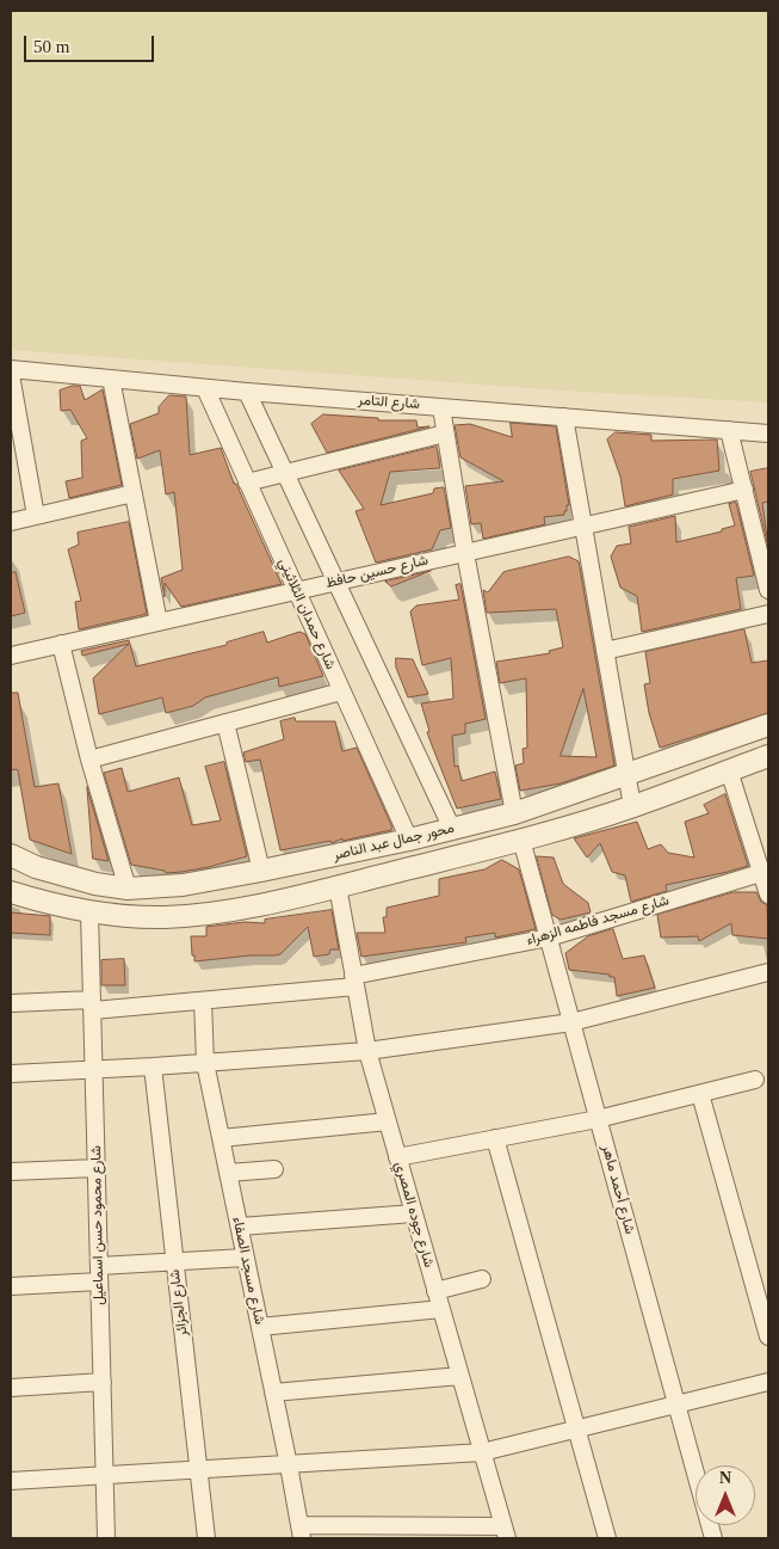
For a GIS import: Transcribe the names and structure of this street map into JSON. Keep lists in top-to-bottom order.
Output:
{
  "streets": {
    "street": [
      "شارع التامر",
      "شارع حسين حافظ",
      "شارع حمدان الثلاثيني",
      "محور جمال عبد الناصر",
      "شارع مسجد فاطمه الزهراء",
      "شارع أحمد ماهر",
      "شارع جوده المصري",
      "شارع محمود حسن اسماعيل",
      "شارع مسجد الصفاء",
      "شارع الجزائر"
    ]
  },
  "crossings": [
    ["شارع التامر", "شارع حمدان الثلاثيني"],
    ["شارع حسين حافظ", "شارع حمدان الثلاثيني"],
    ["شارع حمدان الثلاثيني", "محور جمال عبد الناصر"],
    ["محور جمال عبد الناصر", "شارع أحمد ماهر"],
    ["محور جمال عبد الناصر", "شارع جوده المصري"],
    ["محور جمال عبد الناصر", "شارع محمود حسن اسماعيل"],
    ["شارع مسجد فاطمه الزهراء", "شارع أحمد ماهر"],
    ["شارع مسجد فاطمه الزهراء", "شارع جوده المصري"],
    ["شارع مسجد فاطمه الزهراء", "شارع محمود حسن اسماعيل"],
    ["شارع مسجد فاطمه الزهراء", "شارع مسجد الصفاء"]
  ],
  "scale_bar": "50 m",
  "north": "top"
}
